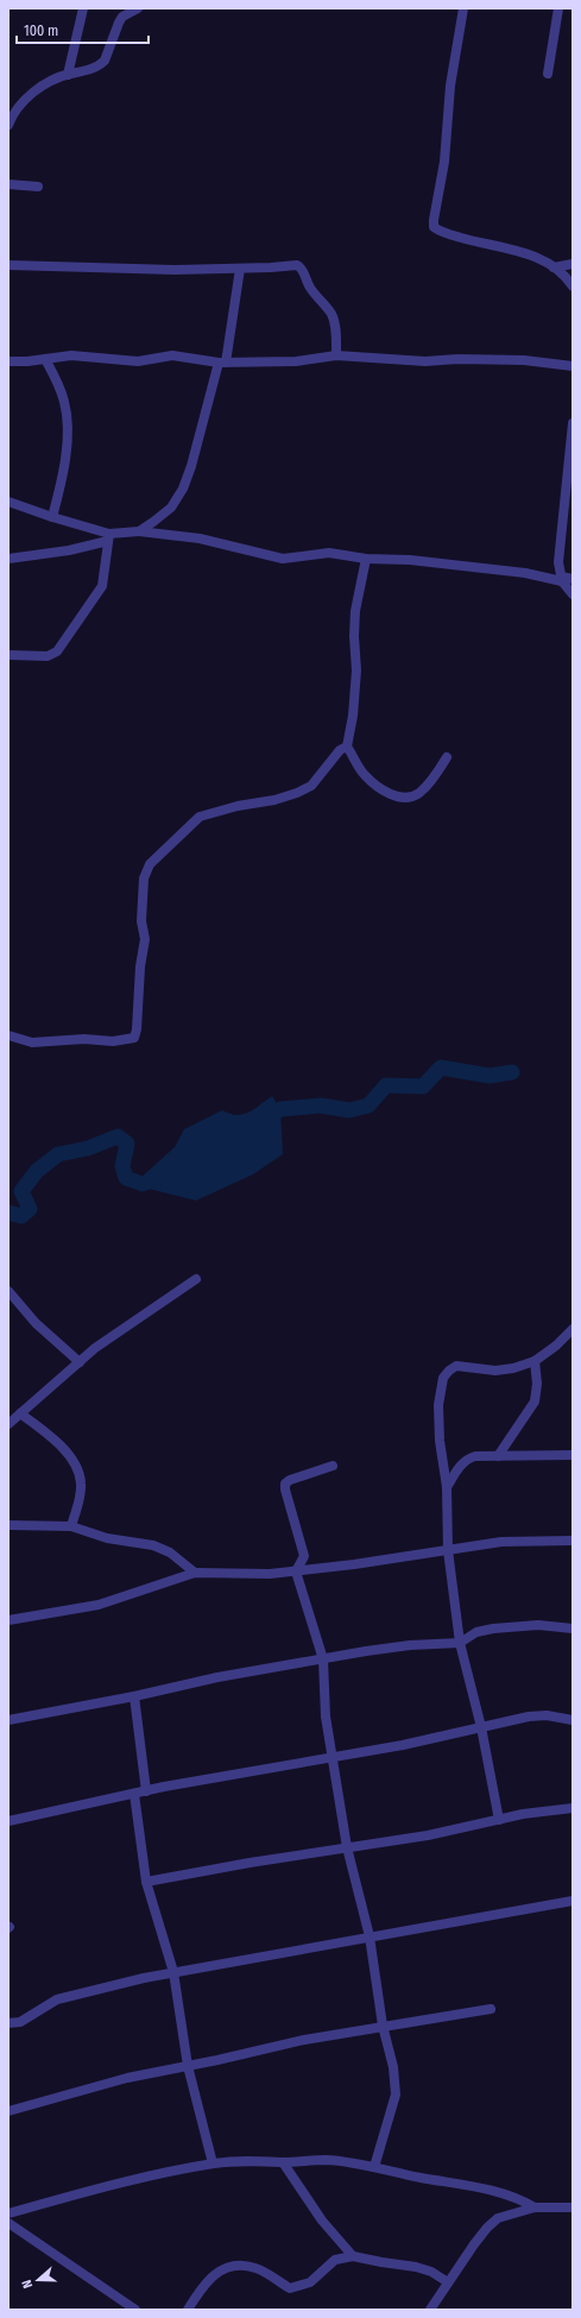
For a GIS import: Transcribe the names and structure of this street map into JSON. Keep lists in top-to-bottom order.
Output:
{
  "scale_bar": "100 m",
  "north": "left"
}
